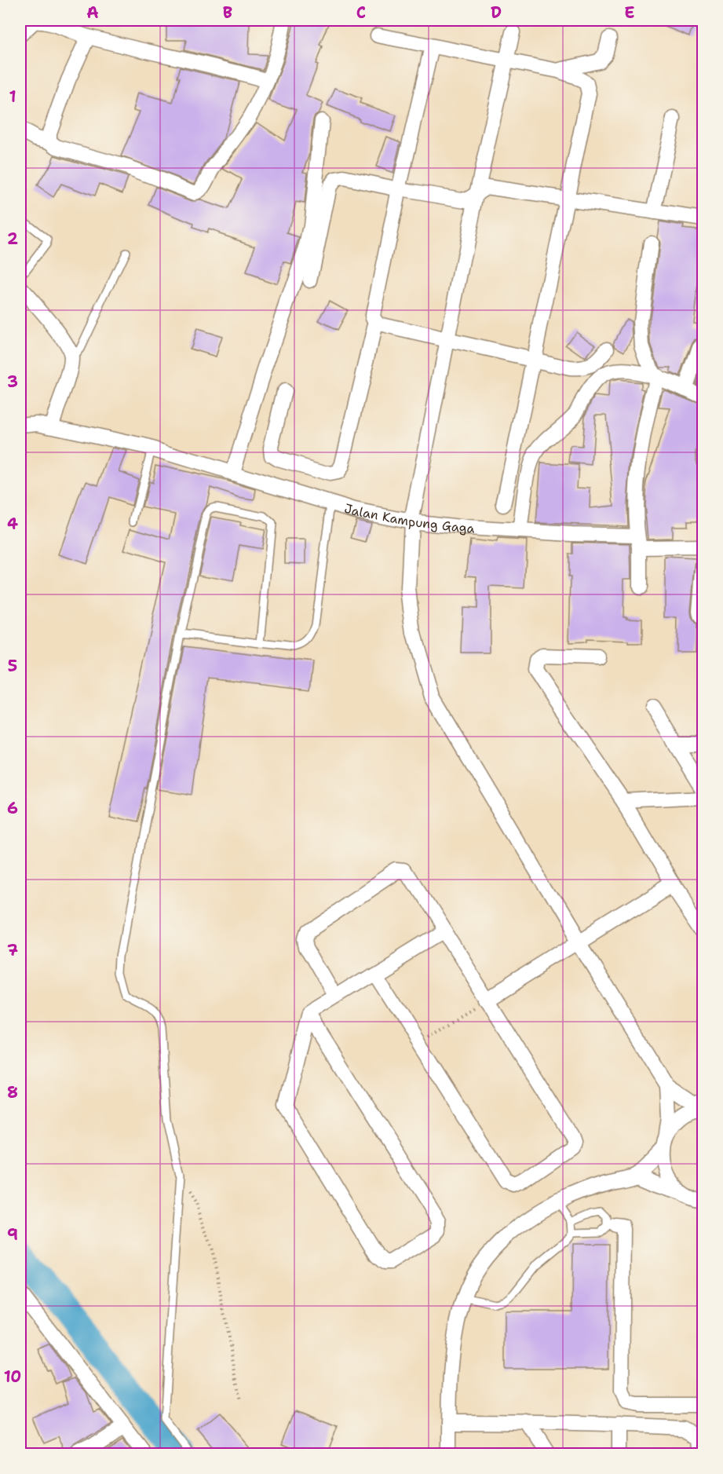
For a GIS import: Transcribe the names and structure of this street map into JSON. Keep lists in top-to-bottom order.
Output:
{
  "streets": {
    "street": ["Jalan Kampung Gaga"]
  },
  "grid": {
    "columns": [
      "A",
      "B",
      "C",
      "D",
      "E"
    ],
    "rows": [
      "1",
      "2",
      "3",
      "4",
      "5",
      "6",
      "7",
      "8",
      "9",
      "10"
    ]
  }
}
